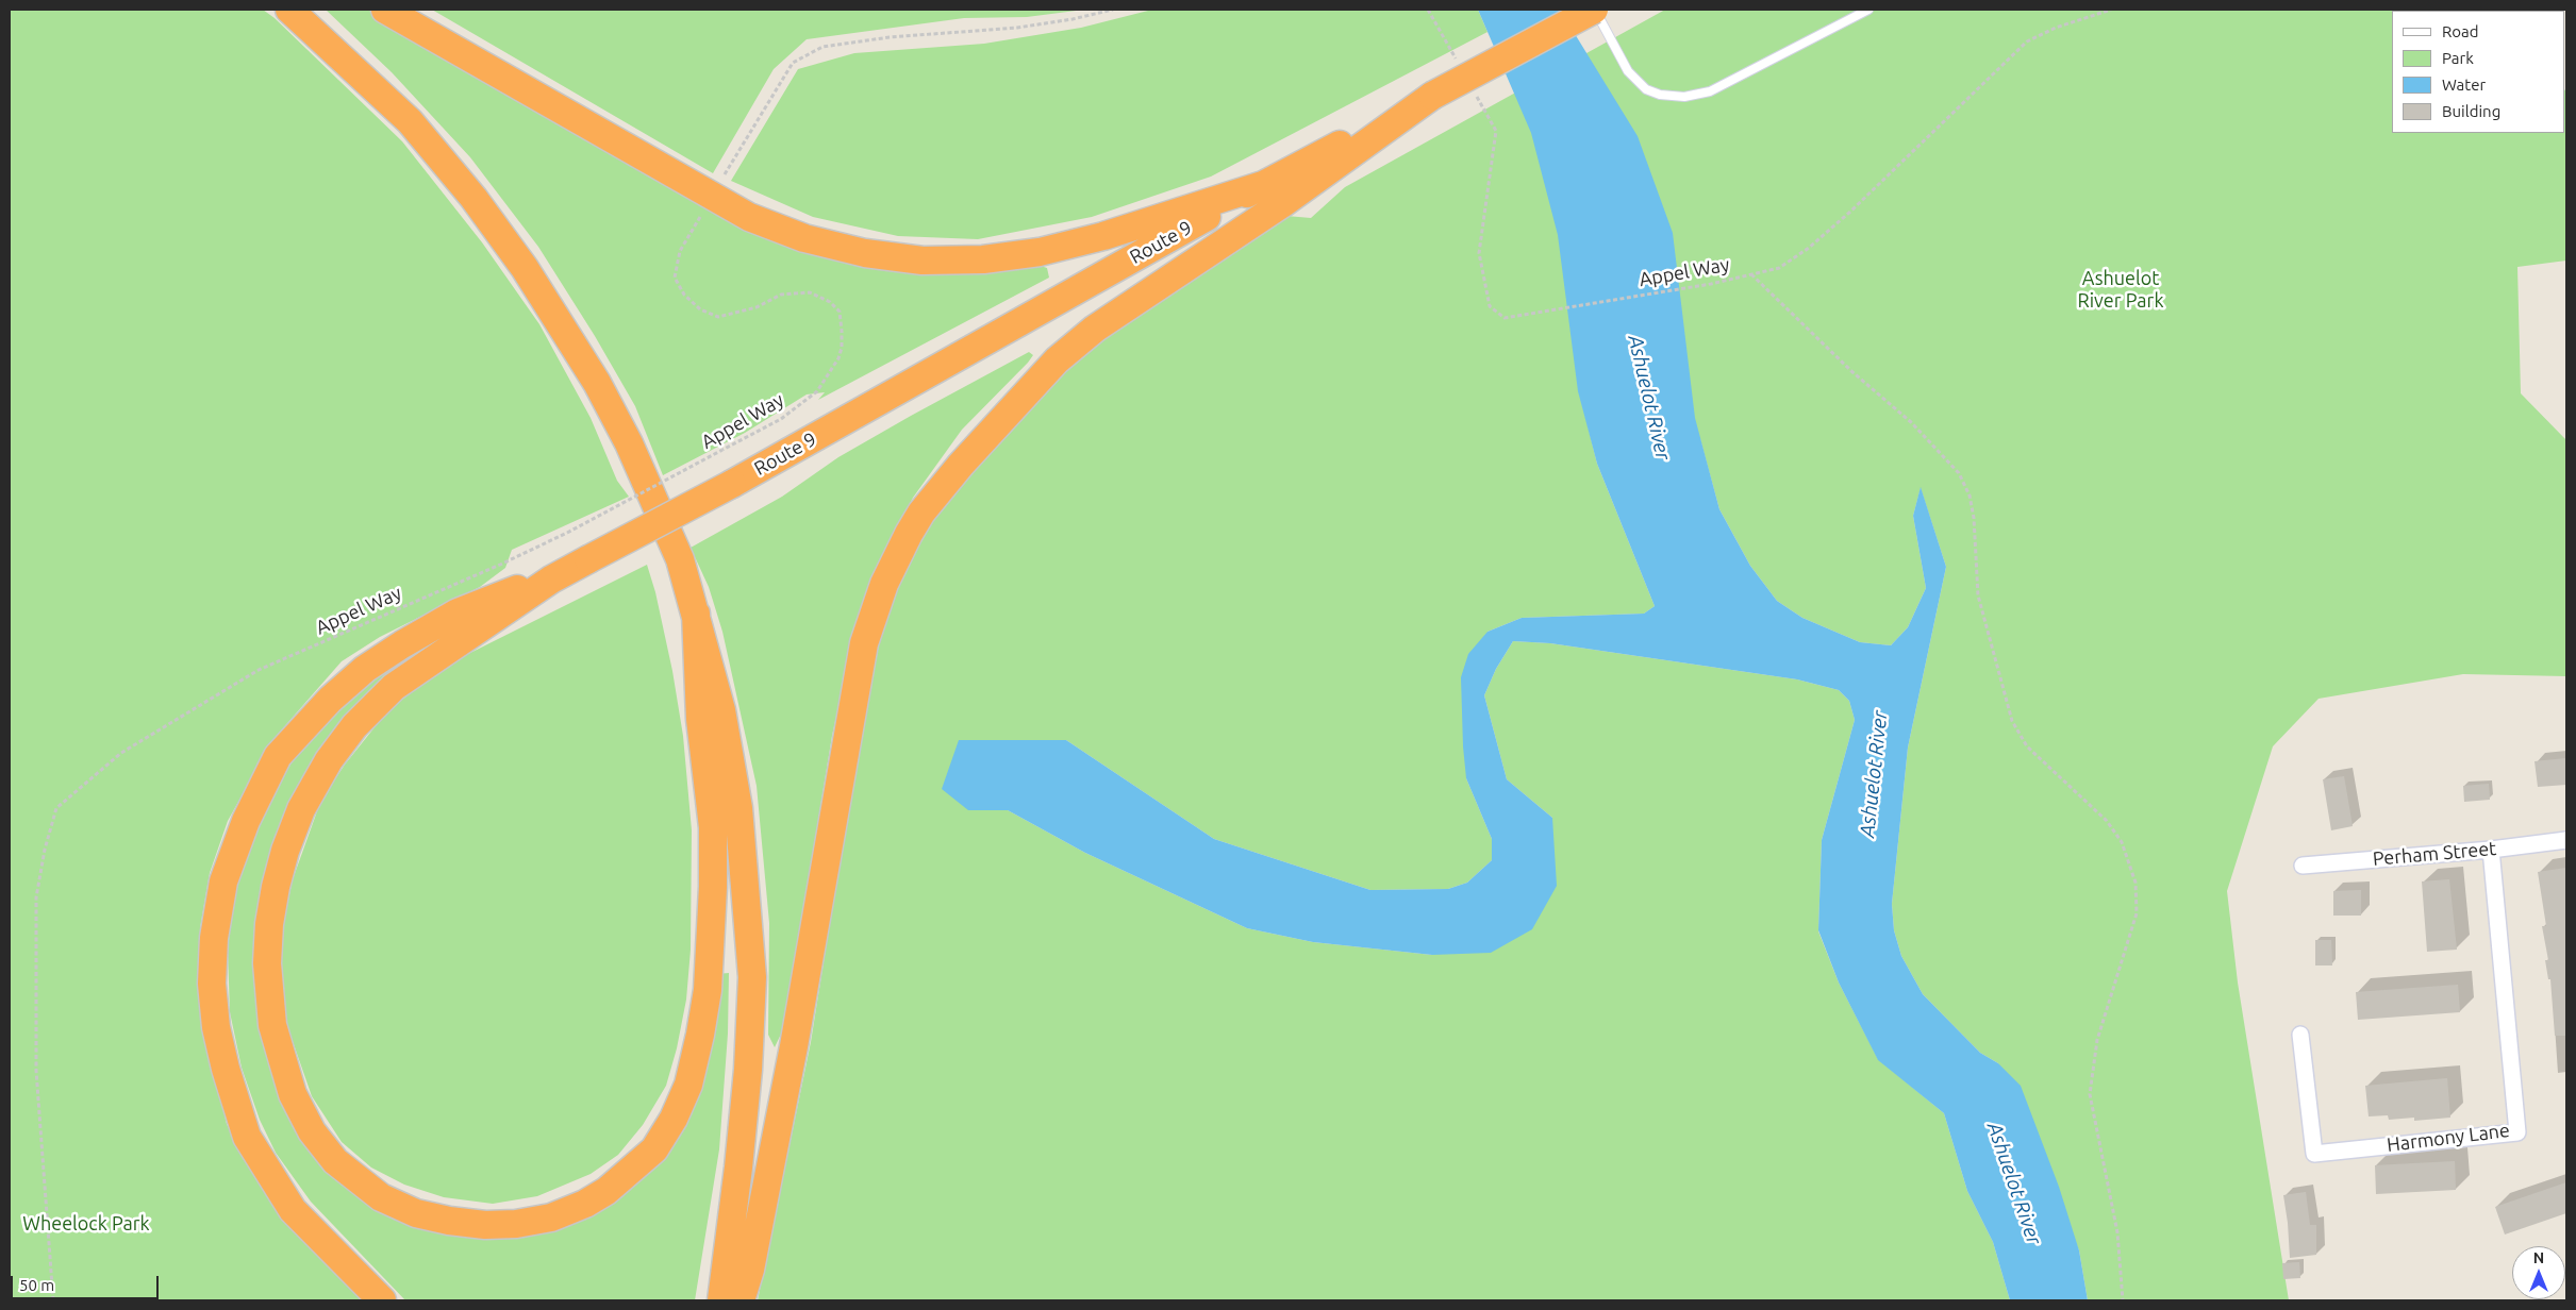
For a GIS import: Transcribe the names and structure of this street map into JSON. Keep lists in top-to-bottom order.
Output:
{
  "streets": {
    "highway": ["Route 9"],
    "street": ["Perham Street", "Harmony Lane"],
    "path": ["Appel Way"]
  },
  "crossings": [
    ["Perham Street", "Harmony Lane"]
  ],
  "water": ["Ashuelot River"],
  "parks": ["Ashuelot River Park", "Wheelock Park"],
  "legend": [
    "Road",
    "Park",
    "Water",
    "Building"
  ],
  "scale_bar": "50 m",
  "north": "top"
}
